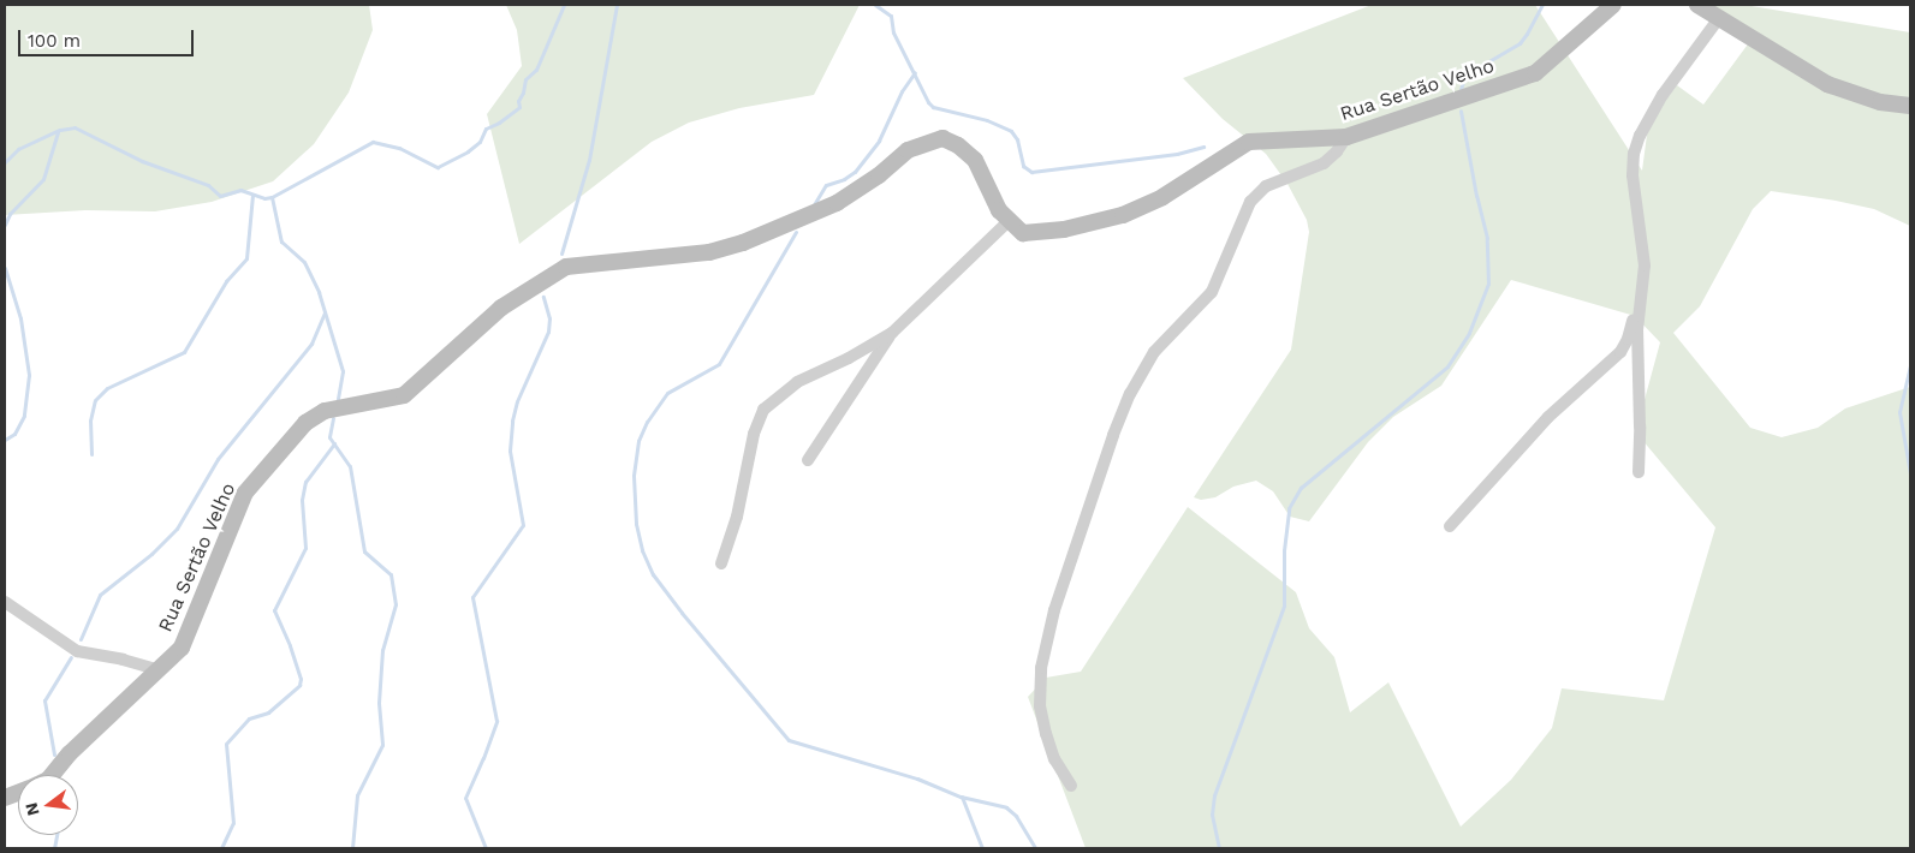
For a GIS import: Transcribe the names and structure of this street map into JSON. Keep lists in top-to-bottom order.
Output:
{
  "streets": {
    "street": ["Rua Sertão Velho"]
  },
  "scale_bar": "100 m",
  "north": "left"
}
